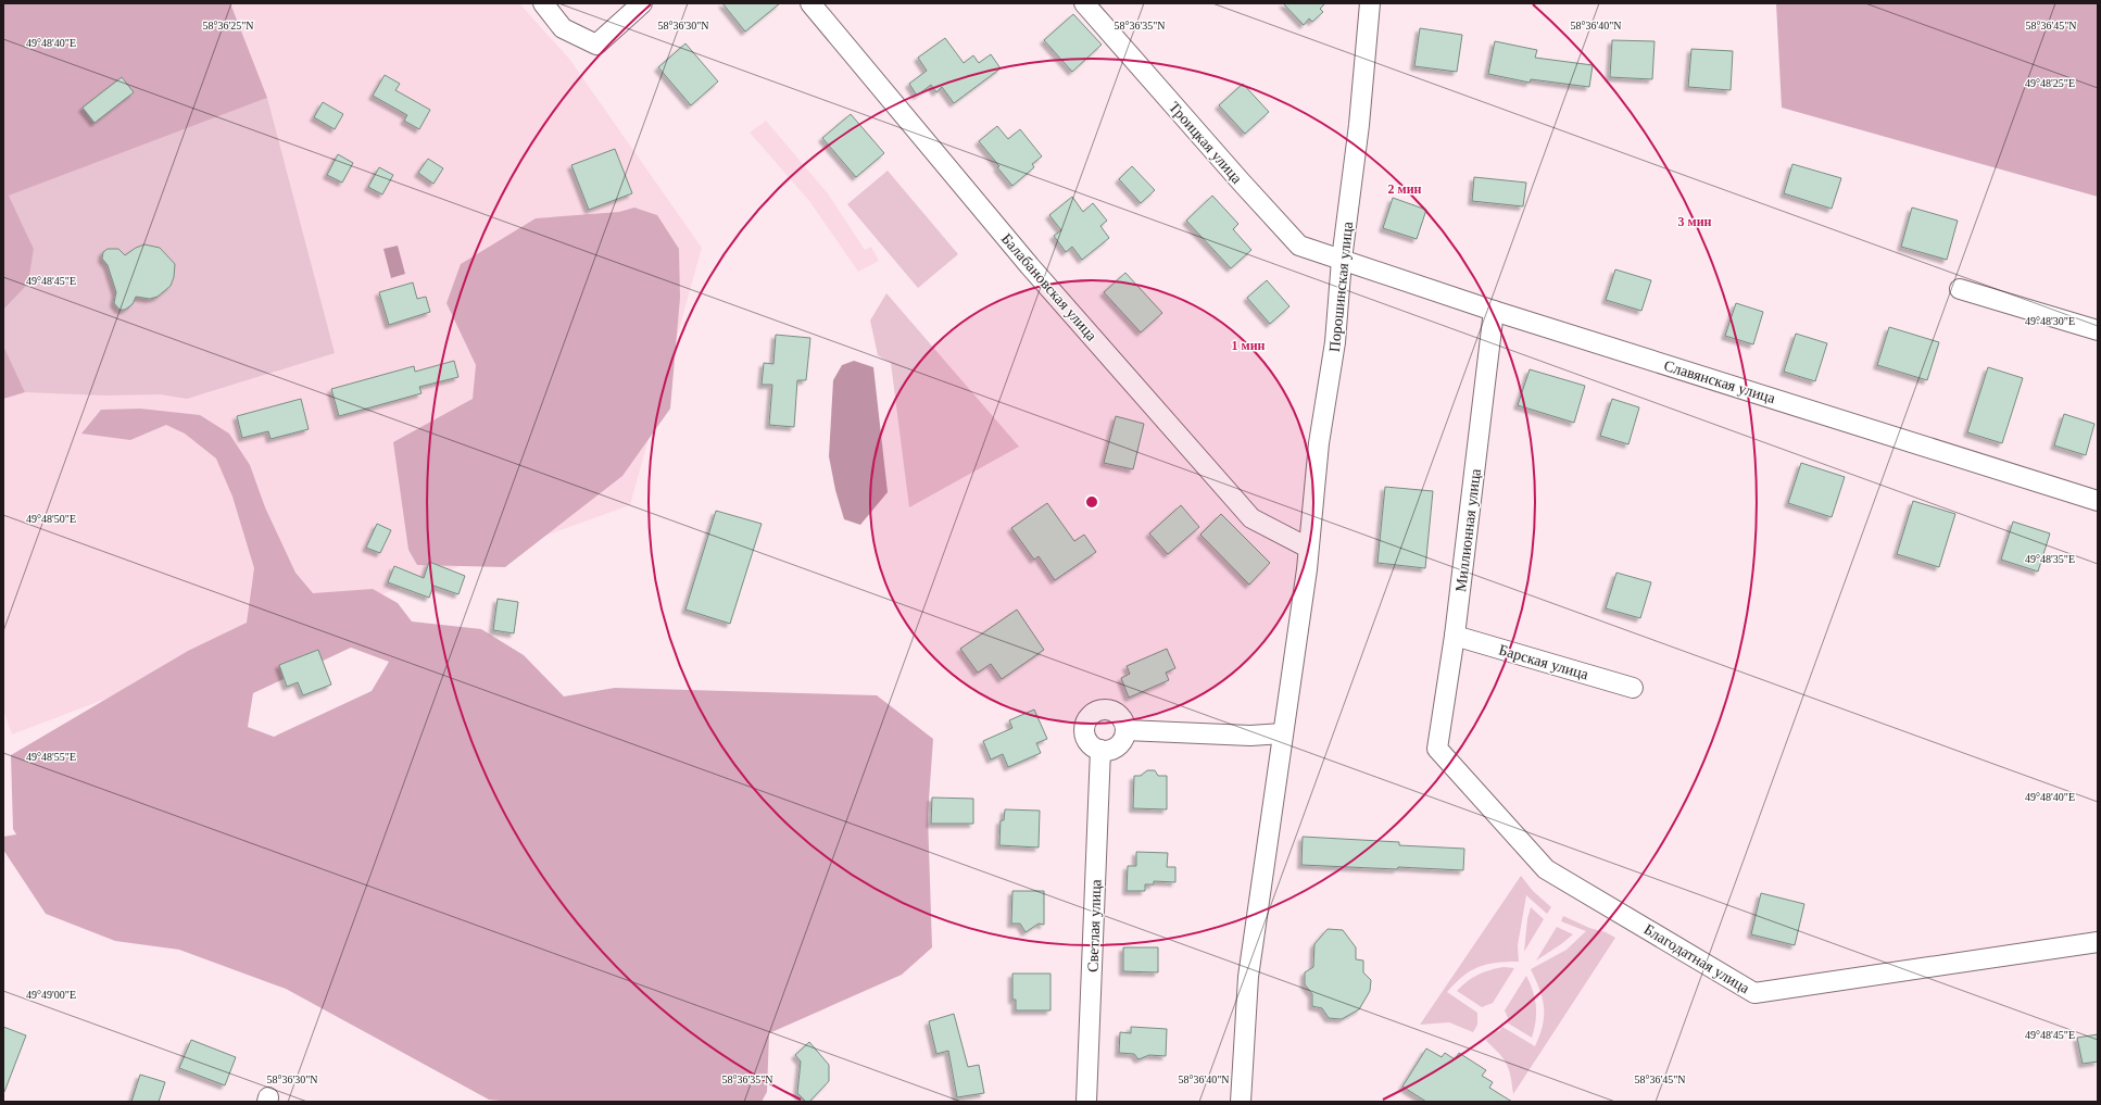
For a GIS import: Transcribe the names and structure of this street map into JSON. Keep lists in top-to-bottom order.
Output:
{
  "streets": {
    "street": [
      "Троицкая улица",
      "Балабановская улица",
      "Порошинская улица",
      "Славянская улица",
      "Миллионная улица",
      "Барская улица",
      "Светлая улица",
      "Благодатная улица"
    ]
  },
  "crossings": [
    ["Троицкая улица", "Порошинская улица"],
    ["Троицкая улица", "Славянская улица"],
    ["Балабановская улица", "Порошинская улица"],
    ["Порошинская улица", "Славянская улица"],
    ["Славянская улица", "Миллионная улица"],
    ["Миллионная улица", "Барская улица"],
    ["Миллионная улица", "Благодатная улица"]
  ],
  "coordinates": [
    "58°36'30\"N",
    "58°36'35\"N",
    "58°36'40\"N",
    "58°36'45\"N",
    "58°36'25\"N",
    "49°48'40\"E",
    "49°48'25\"E",
    "49°48'45\"E",
    "49°48'30\"E",
    "49°48'50\"E",
    "49°48'35\"E",
    "49°48'55\"E",
    "49°49'00\"E"
  ],
  "rings": ["2 мин", "3 мин", "1 мин"]
}
